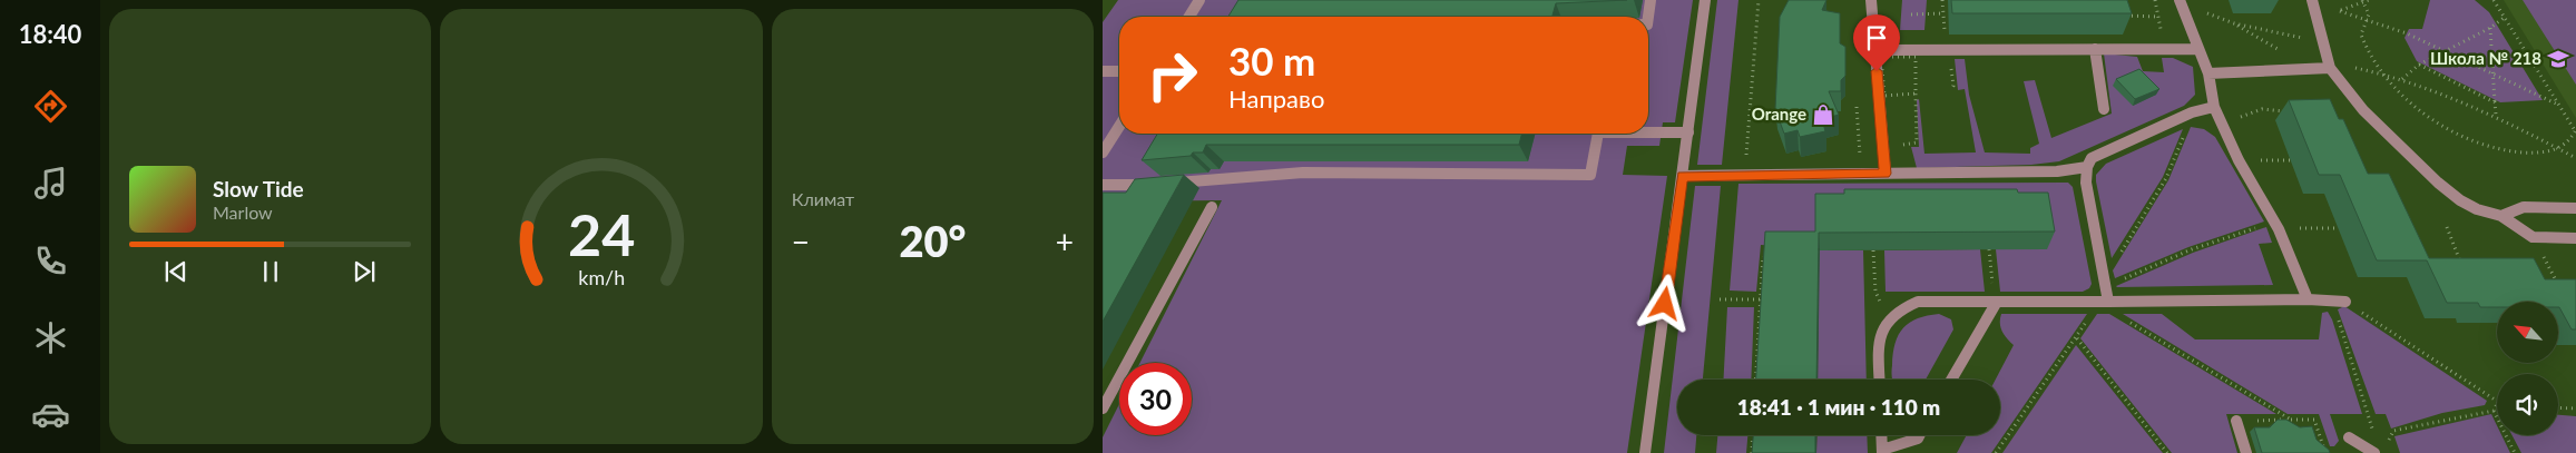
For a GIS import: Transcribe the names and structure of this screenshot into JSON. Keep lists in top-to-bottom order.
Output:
{
  "places": {
    "school or university": ["Школа № 218"],
    "shop": ["Orange"]
  },
  "north": "top left",
  "page": {
    "tabs": "18:40",
    "tile": "Климат",
    "turn": ["30 m", "Направо"],
    "song": ["Slow Tide", "Marlow"],
    "heat": ["−", "20°", "+"],
    "limit": "30",
    "trip": "18:41 · 1 мин · 110 m",
    "gauge": ["24", "km/h"]
  }
}
